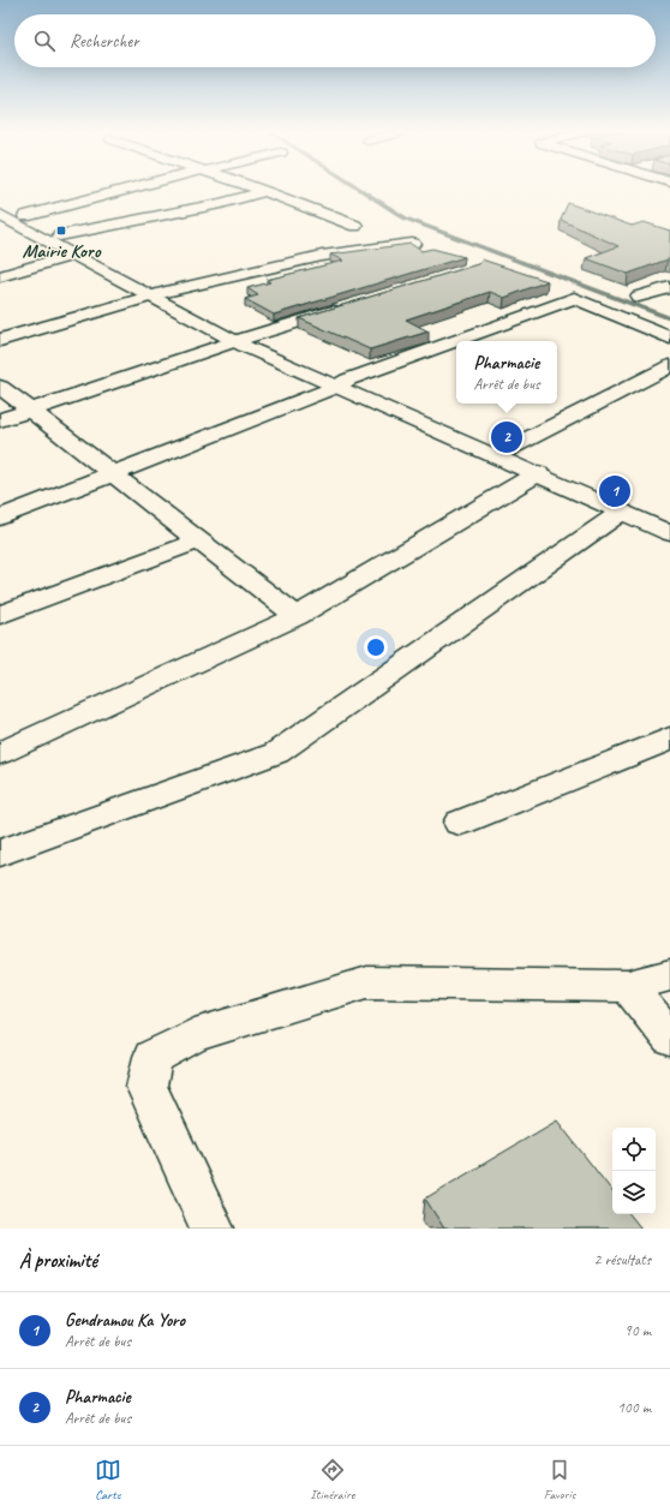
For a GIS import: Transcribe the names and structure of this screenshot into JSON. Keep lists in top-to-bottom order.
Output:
{
  "places": {
    "transit": ["Mairie Koro"]
  },
  "page": {
    "search": "Rechercher",
    "popup": ["Pharmacie", "Arrêt de bus"],
    "pins": ["2", "1"],
    "heading": ["À proximité", "2 résultats"],
    "list": [
      {
        "mark": "1",
        "name": "Gendramou Ka Yoro",
        "note": "Arrêt de bus",
        "value": "90 m"
      },
      {
        "mark": "2",
        "name": "Pharmacie",
        "note": "Arrêt de bus",
        "value": "100 m"
      }
    ],
    "nav": ["Carte", "Itinéraire", "Favoris"]
  }
}
